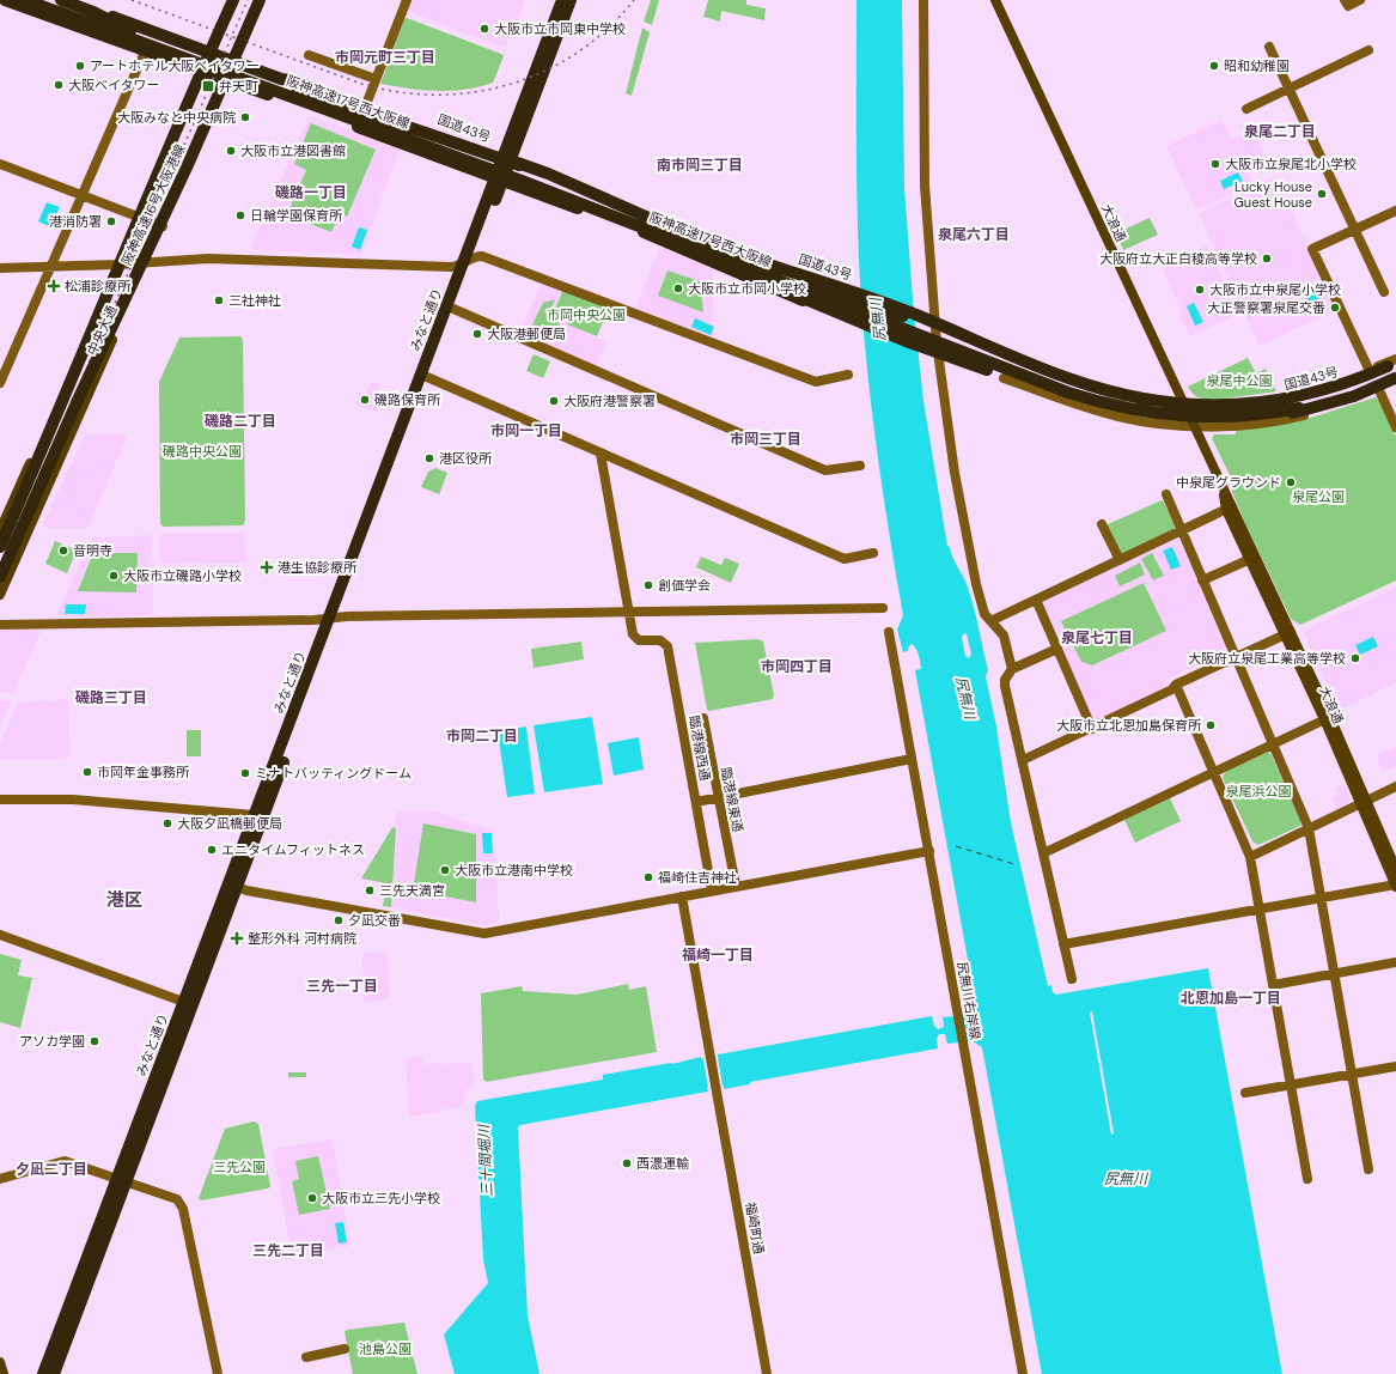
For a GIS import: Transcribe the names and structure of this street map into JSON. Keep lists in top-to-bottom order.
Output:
{
  "streets": {
    "highway": [
      "阪神高速17号西大阪線",
      "国道43号",
      "阪神高速16号大阪港線",
      "みなと通り"
    ],
    "main road": ["大浪通", "中央大通"],
    "street": [
      "臨港線西通",
      "臨港線東通",
      "尻無川右岸線",
      "福崎町通"
    ]
  },
  "crossings": [
    ["阪神高速17号西大阪線", "国道43号"],
    ["国道43号", "阪神高速16号大阪港線"],
    ["国道43号", "みなと通り"],
    ["国道43号", "中央大通"],
    ["阪神高速16号大阪港線", "中央大通"]
  ],
  "districts": [
    "市岡元町三丁目",
    "泉尾二丁目",
    "南市岡三丁目",
    "磯路一丁目",
    "泉尾六丁目",
    "磯路二丁目",
    "市岡一丁目",
    "市岡三丁目",
    "泉尾七丁目",
    "市岡四丁目",
    "磯路三丁目",
    "市岡二丁目",
    "港区",
    "福崎一丁目",
    "三先一丁目",
    "北恩加島一丁目",
    "夕凪二丁目",
    "三先二丁目"
  ],
  "water": ["尻無川", "三十間堀川"],
  "parks": [
    "市岡中央公園",
    "泉尾中公園",
    "磯路中央公園",
    "泉尾公園",
    "泉尾浜公園",
    "三先公園",
    "池島公園"
  ],
  "places": {
    "other": [
      "大阪市立市岡東中学校",
      "アートホテル大阪ベイタワー",
      "昭和幼稚園",
      "大阪ベイタワー",
      "大阪みなと中央病院",
      "大阪市立港図書館",
      "大阪市立泉尾北小学校",
      "Lucky House Guest House",
      "日輪学園保育所",
      "港消防署",
      "大阪府立大正白稜高等学校",
      "大阪市立市岡小学校",
      "大阪市立中泉尾小学校",
      "三社神社",
      "大正警察署泉尾交番",
      "大阪港郵便局",
      "磯路保育所",
      "大阪府港警察署",
      "港区役所",
      "中泉尾グラウンド",
      "音明寺",
      "大阪市立磯路小学校",
      "創価学会",
      "大阪府立泉尾工業高等学校",
      "大阪市立北恩加島保育所",
      "市岡年金事務所",
      "ミナトバッティングドーム",
      "大阪夕凪橋郵便局",
      "エニタイムフィットネス",
      "大阪市立港南中学校",
      "福崎住吉神社",
      "三先天満宮",
      "夕凪交番",
      "アソカ学園",
      "西濃運輸",
      "大阪市立三先小学校"
    ],
    "transit": ["弁天町"],
    "health": ["松浦診療所", "港生協診療所", "整形外科 河村病院"]
  }
}
